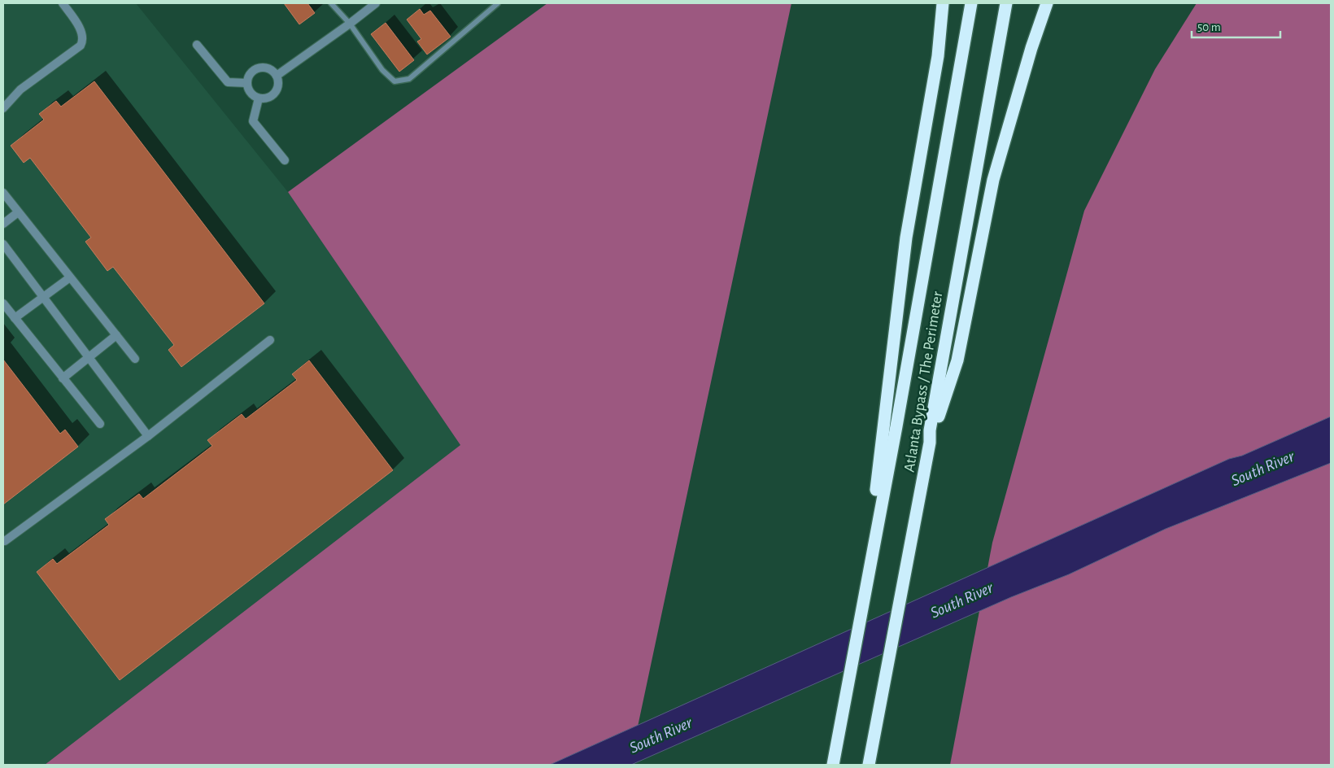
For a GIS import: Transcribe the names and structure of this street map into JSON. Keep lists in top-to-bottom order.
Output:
{
  "streets": {
    "highway": ["Atlanta Bypass / The Perimeter"]
  },
  "water": ["South River"],
  "scale_bar": "50 m"
}
